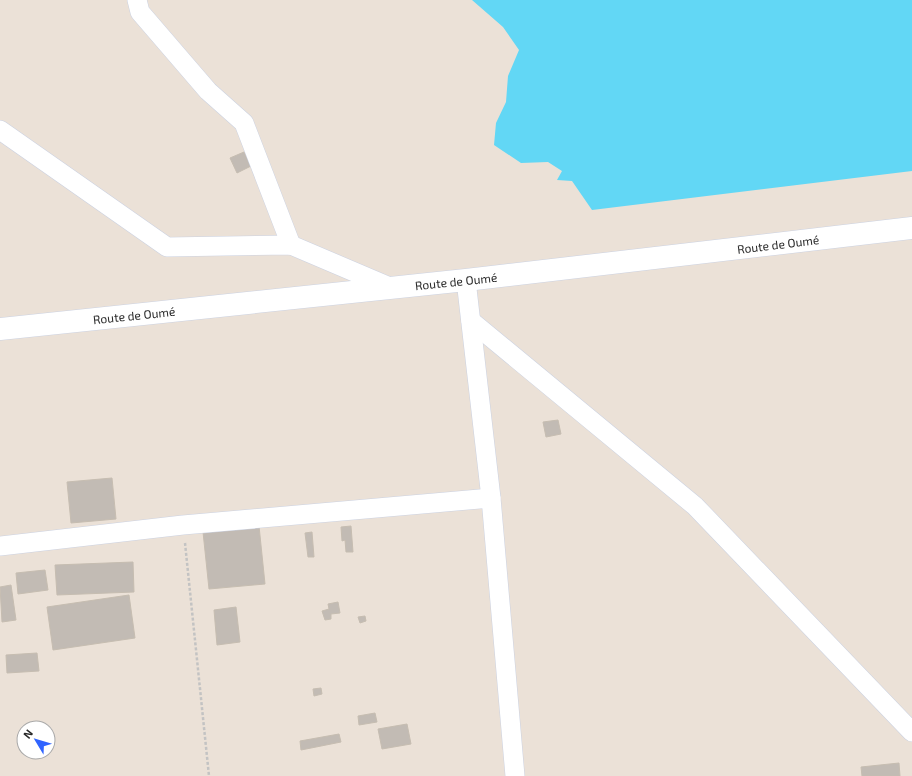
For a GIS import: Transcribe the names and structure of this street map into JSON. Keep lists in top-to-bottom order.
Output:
{
  "streets": {
    "main road": ["Route de Oumé"]
  },
  "north": "top left"
}
